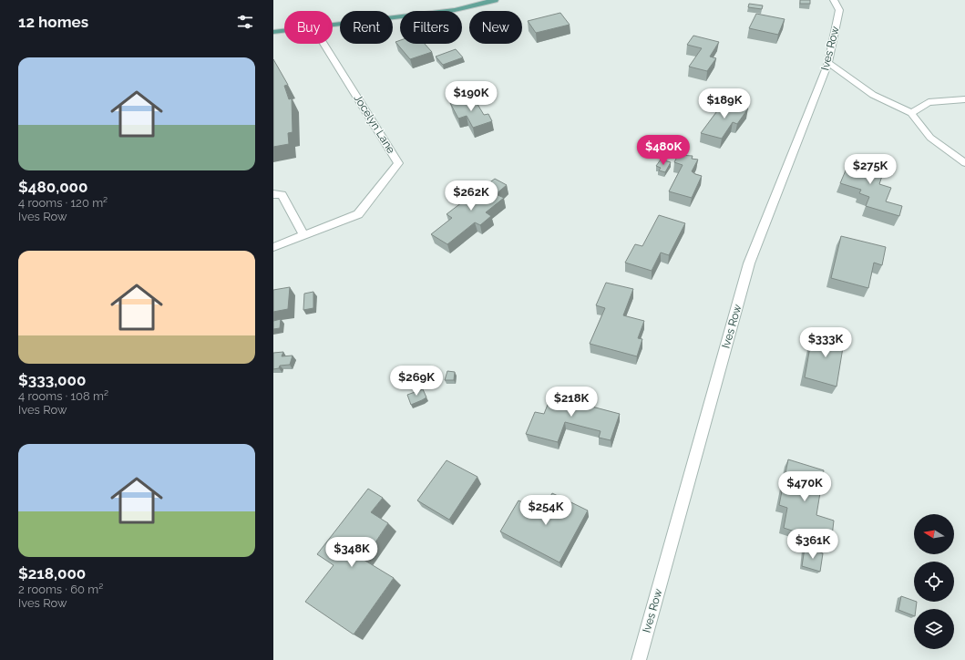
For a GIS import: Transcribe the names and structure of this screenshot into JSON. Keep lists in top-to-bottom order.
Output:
{
  "streets": {
    "street": ["Ives Row", "Jocelyn Lane"]
  },
  "north": "left",
  "page": {
    "heading": "12 homes",
    "chip": [
      "Buy",
      "Rent",
      "Filters",
      "New"
    ],
    "list": [
      {
        "name": "$480,000",
        "note": "4 rooms · 120 m² · Ives Row"
      },
      {
        "name": "$333,000",
        "note": "4 rooms · 108 m² · Ives Row"
      },
      {
        "name": "$218,000",
        "note": "2 rooms · 60 m² · Ives Row"
      }
    ],
    "price": [
      "$190K",
      "$189K",
      "$480K",
      "$275K",
      "$262K",
      "$333K",
      "$269K",
      "$218K",
      "$470K",
      "$254K",
      "$361K",
      "$348K"
    ]
  }
}
